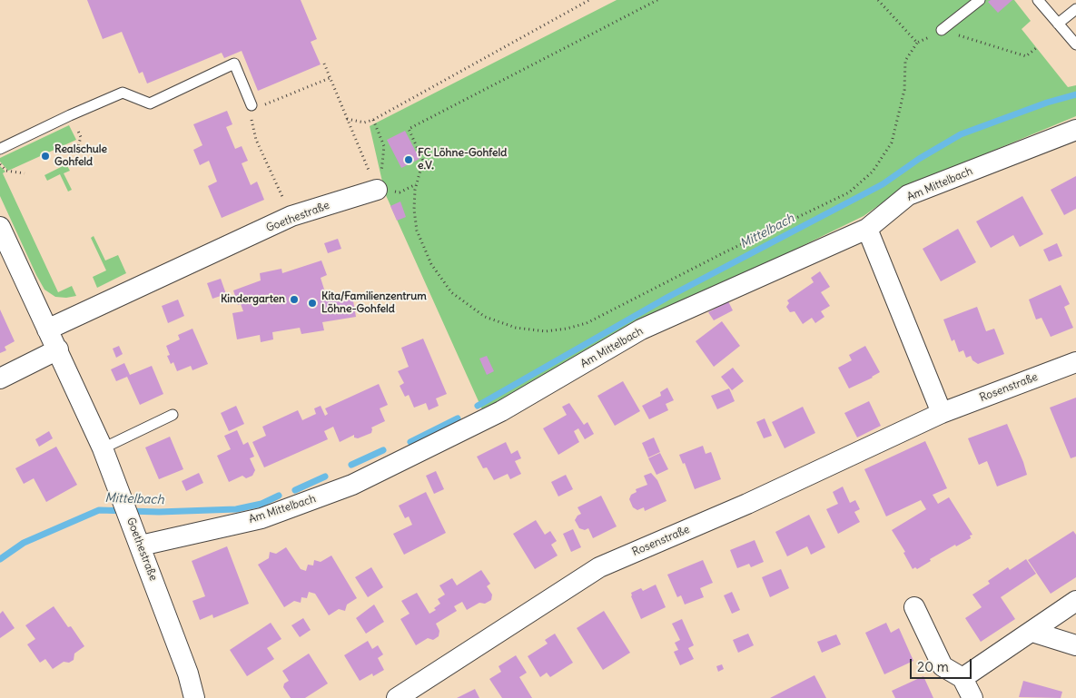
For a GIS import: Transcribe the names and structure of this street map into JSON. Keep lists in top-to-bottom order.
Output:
{
  "streets": {
    "street": ["Am Mittelbach", "Goethestraße", "Rosenstraße"]
  },
  "crossings": [
    ["Am Mittelbach", "Goethestraße"]
  ],
  "water": ["Mittelbach"],
  "places": [
    "Realschule Gohfeld",
    "FC Löhne-Gohfeld e.V.",
    "Kindergarten",
    "Kita/Familienzentrum Löhne-Gohfeld"
  ],
  "scale_bar": "20 m"
}
